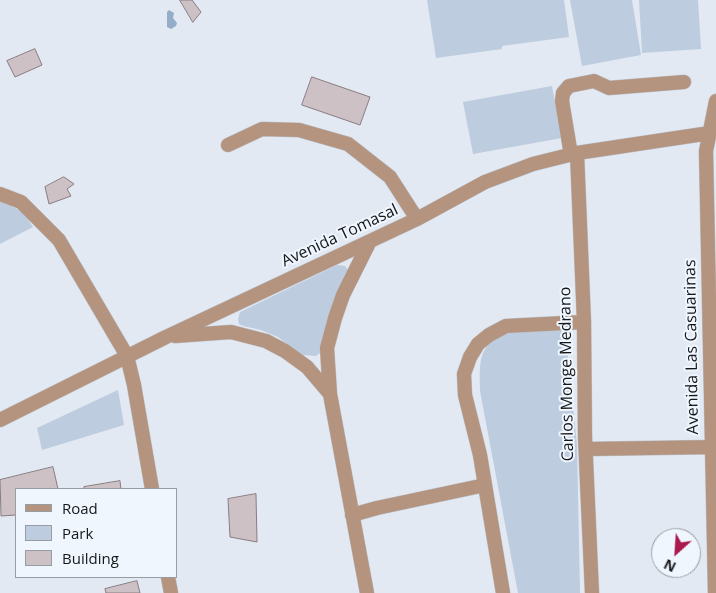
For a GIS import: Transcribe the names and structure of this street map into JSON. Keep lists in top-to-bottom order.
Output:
{
  "streets": {
    "street": ["Avenida Tomasal", "Avenida Las Casuarinas", "Carlos Monge Medrano"]
  },
  "crossings": [
    ["Avenida Tomasal", "Avenida Las Casuarinas"],
    ["Avenida Tomasal", "Carlos Monge Medrano"]
  ],
  "legend": ["Road", "Park", "Building"],
  "north": "bottom left"
}
